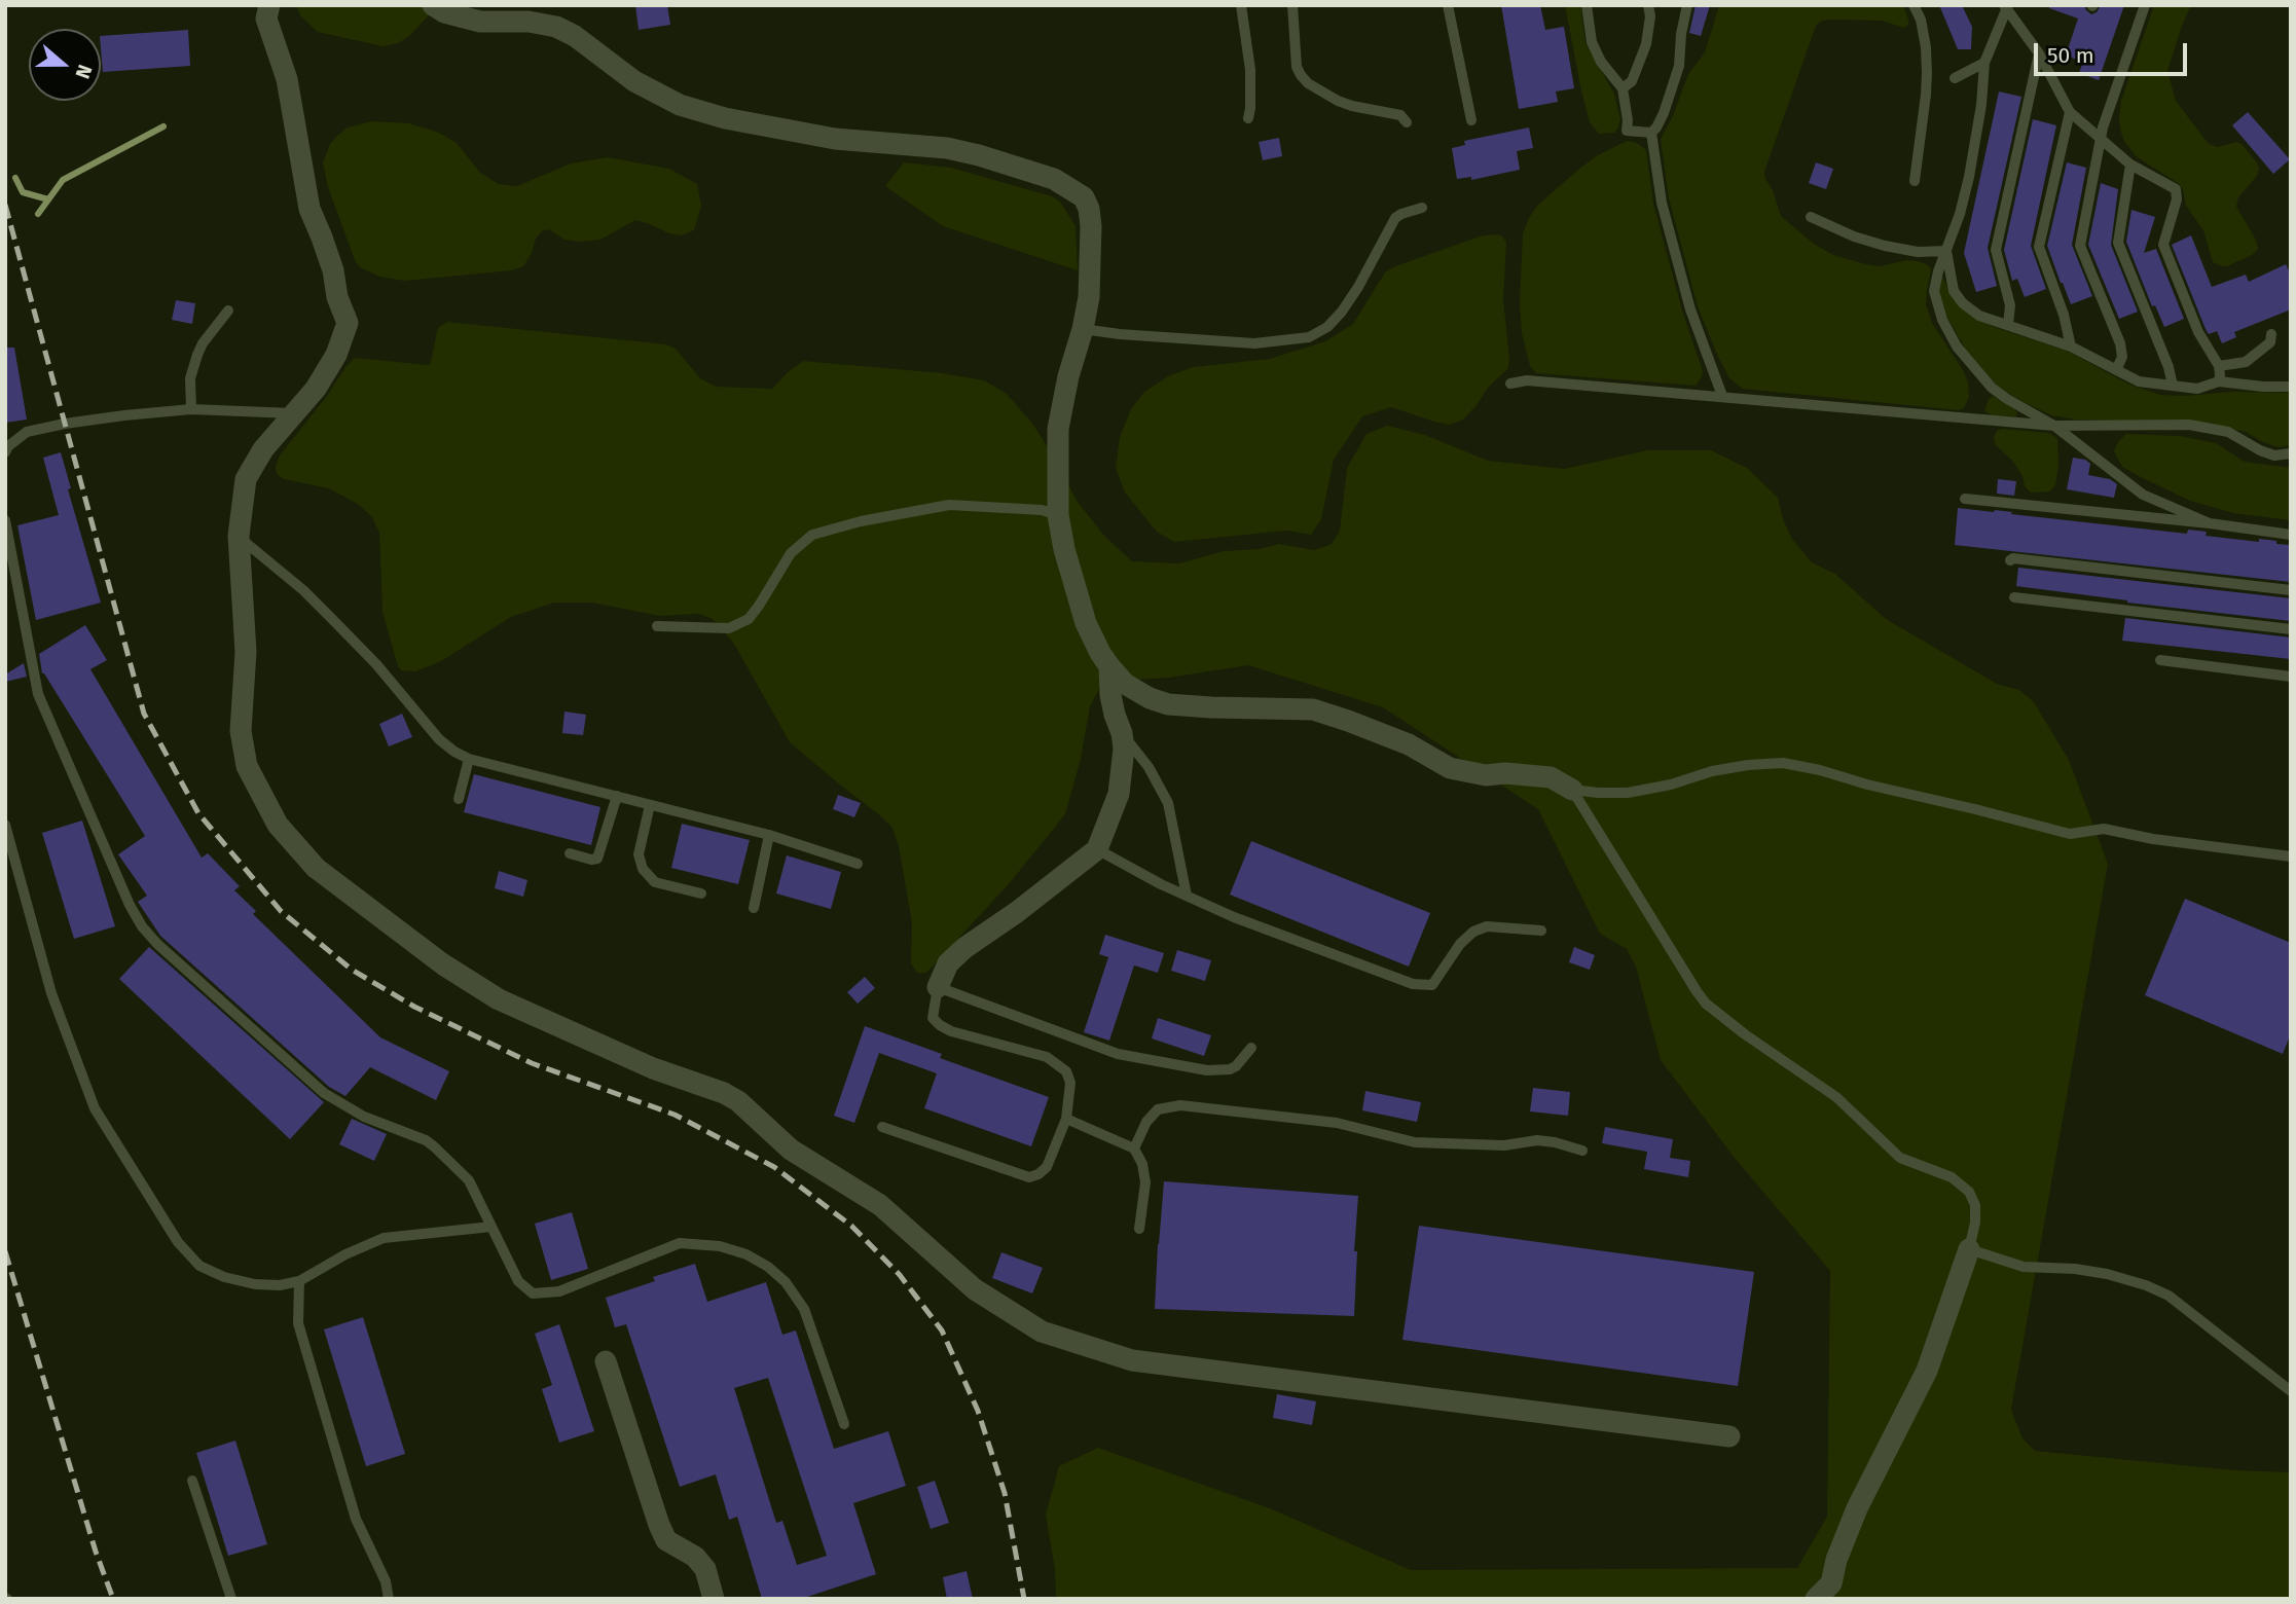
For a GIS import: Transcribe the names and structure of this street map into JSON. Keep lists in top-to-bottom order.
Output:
{
  "scale_bar": "50 m",
  "north": "right"
}
